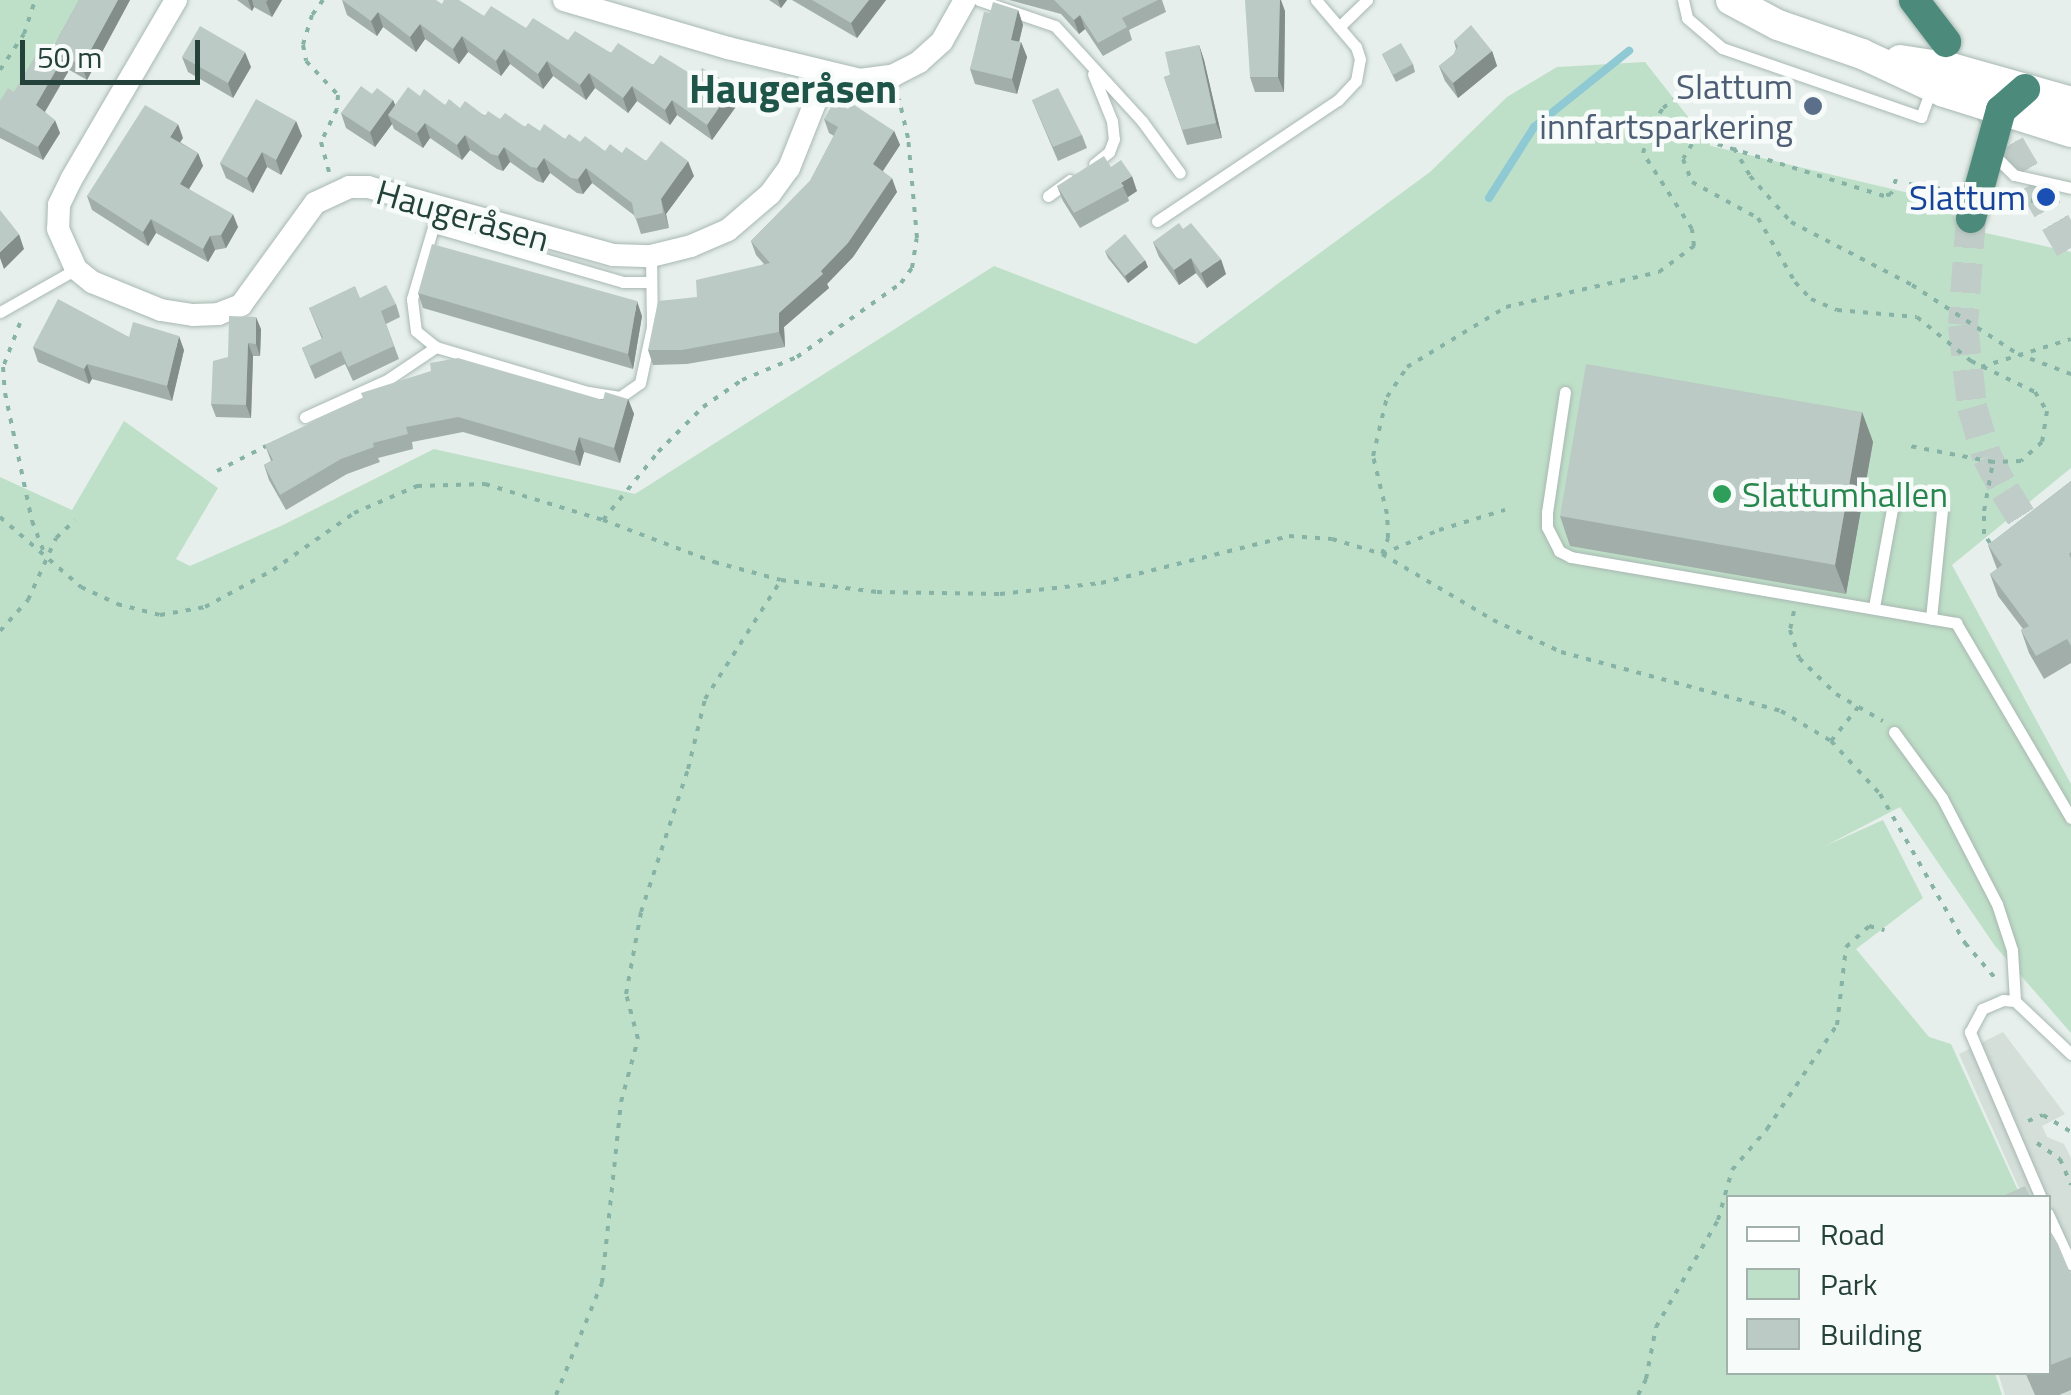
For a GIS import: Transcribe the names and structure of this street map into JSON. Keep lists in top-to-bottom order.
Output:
{
  "streets": {
    "street": ["Haugeråsen"]
  },
  "districts": ["Haugeråsen"],
  "places": ["Slattum innfartsparkering", "Slattum", "Slattumhallen"],
  "legend": ["Road", "Park", "Building"],
  "scale_bar": "50 m"
}
